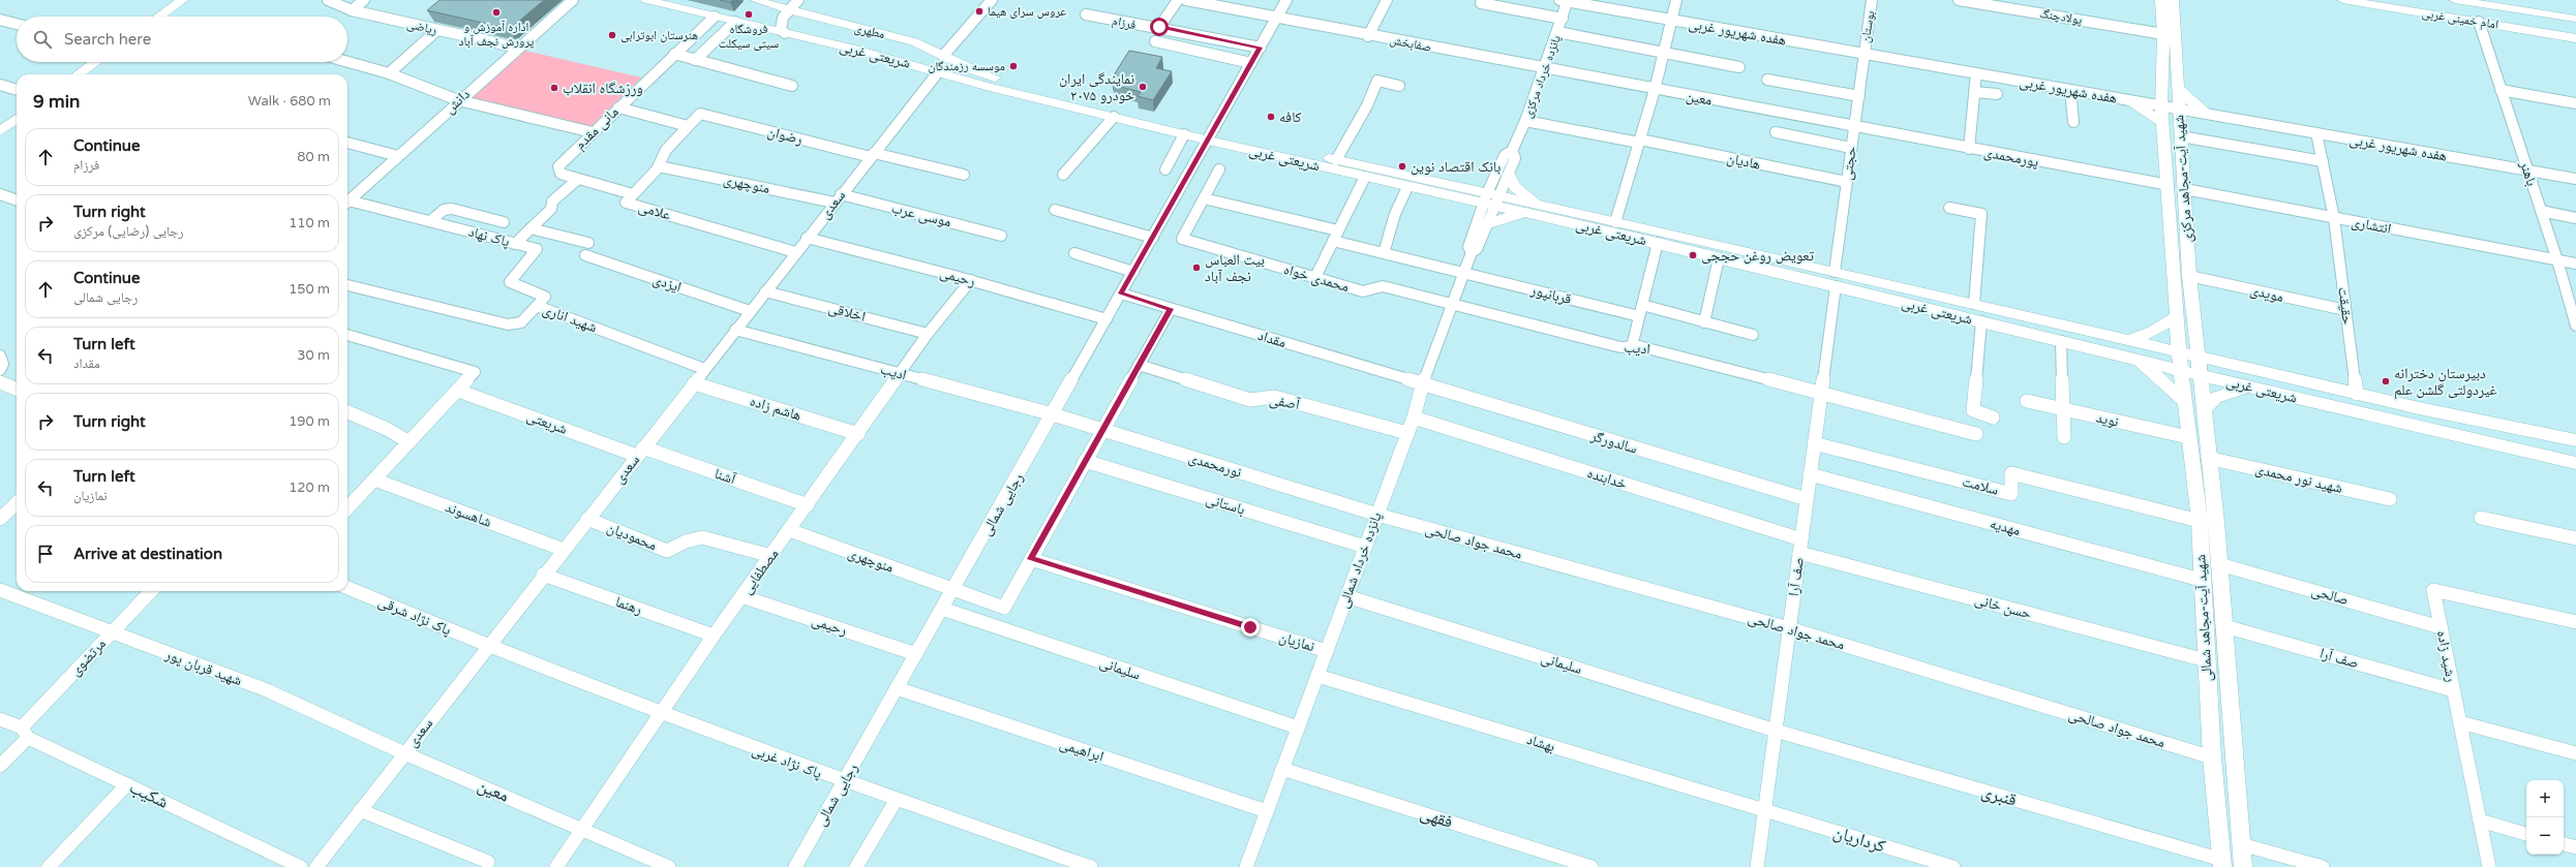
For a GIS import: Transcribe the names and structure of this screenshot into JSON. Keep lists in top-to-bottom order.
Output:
{
  "streets": {
    "main road": [
      "امام خمینی غربی",
      "مطهری",
      "شریعتی غربی",
      "شهید آیت-مجاهد مرکزی",
      "شهید آیت-مجاهد شمالی"
    ],
    "street": [
      "پولادچنگ",
      "فرزام",
      "ریاضی",
      "بوستان",
      "هفده شهریور غربی",
      "صفابخش",
      "پانزده خرداد مرکزی",
      "معین",
      "دانش",
      "مانی مقدم",
      "رضوان",
      "پورمحمدی",
      "هادیان",
      "حجتی",
      "باهنر",
      "منوچهری",
      "سعدی",
      "علامی",
      "موسی عرب",
      "انتشاری",
      "پاک نهاد",
      "رحیمی",
      "محمدی خواه",
      "ایزدی",
      "مویدی",
      "قربانپور",
      "حقیقت",
      "اخلاقی",
      "شهید اناری",
      "مقداد",
      "ادیب",
      "آصفی",
      "هاشم زاده",
      "نوید",
      "شریعتی",
      "سالدورگر",
      "نورمحمدی",
      "آشنا",
      "خدابنده",
      "شهید نور محمدی",
      "سلامت",
      "رجایی شمالی",
      "باستانی",
      "شاهسوند",
      "مهدیه",
      "محمودیان",
      "محمد جواد صالحی",
      "پانزده خرداد شمالی",
      "مصطفایی",
      "صف آرا",
      "صالحی",
      "رهنما",
      "حسن خانی",
      "پاک نژاد شرقی",
      "نمازیان",
      "رشید زاده",
      "مرتضوی",
      "سلیمانی",
      "شهید قربان پور",
      "بهشاد",
      "ابراهیمی",
      "پاک نژاد غربی",
      "شکیب",
      "قنبری",
      "فقهی",
      "کرداریان"
    ]
  },
  "crossings": [
    ["پولادچنگ", "شهید آیت-مجاهد مرکزی"],
    ["امام خمینی غربی", "باهنر"],
    ["فرزام", "رجایی شمالی"],
    ["ریاضی", "دانش"],
    ["بوستان", "هفده شهریور غربی"],
    ["بوستان", "حجتی"],
    ["مطهری", "شریعتی غربی"],
    ["هفده شهریور غربی", "پانزده خرداد مرکزی"],
    ["هفده شهریور غربی", "حجتی"],
    ["هفده شهریور غربی", "باهنر"],
    ["هفده شهریور غربی", "شهید آیت-مجاهد مرکزی"],
    ["هفده شهریور غربی", "حقیقت"],
    ["صفابخش", "پانزده خرداد مرکزی"],
    ["صفابخش", "معین"],
    ["صفابخش", "رجایی شمالی"],
    ["شریعتی غربی", "پانزده خرداد مرکزی"],
    ["شریعتی غربی", "مانی مقدم"],
    ["شریعتی غربی", "حجتی"],
    ["شریعتی غربی", "شهید آیت-مجاهد مرکزی"],
    ["شریعتی غربی", "سعدی"],
    ["شریعتی غربی", "حقیقت"],
    ["شریعتی غربی", "رجایی شمالی"],
    ["شریعتی غربی", "پانزده خرداد شمالی"],
    ["شریعتی غربی", "صف آرا"],
    ["شریعتی غربی", "شهید آیت-مجاهد شمالی"],
    ["پانزده خرداد مرکزی", "معین"],
    ["پانزده خرداد مرکزی", "هادیان"],
    ["پانزده خرداد مرکزی", "پانزده خرداد شمالی"],
    ["معین", "پورمحمدی"],
    ["معین", "حجتی"],
    ["معین", "سعدی"],
    ["معین", "مصطفایی"],
    ["معین", "شهید قربان پور"],
    ["مانی مقدم", "علامی"],
    ["رضوان", "سعدی"],
    ["رضوان", "علامی"],
    ["پورمحمدی", "حجتی"],
    ["پورمحمدی", "شهید آیت-مجاهد مرکزی"],
    ["هادیان", "حجتی"],
    ["باهنر", "انتشاری"],
    ["شهید آیت-مجاهد مرکزی", "انتشاری"],
    ["شهید آیت-مجاهد مرکزی", "مویدی"],
    ["شهید آیت-مجاهد مرکزی", "شهید آیت-مجاهد شمالی"],
    ["منوچهری", "سعدی"],
    ["منوچهری", "علامی"],
    ["منوچهری", "موسی عرب"],
    ["منوچهری", "رجایی شمالی"],
    ["منوچهری", "مصطفایی"],
    ["منوچهری", "نمازیان"],
    ["سعدی", "علامی"],
    ["سعدی", "موسی عرب"],
    ["سعدی", "رحیمی"],
    ["سعدی", "ایزدی"],
    ["سعدی", "اخلاقی"],
    ["سعدی", "شهید اناری"],
    ["سعدی", "ادیب"],
    ["سعدی", "هاشم زاده"],
    ["سعدی", "شریعتی"],
    ["سعدی", "آشنا"],
    ["سعدی", "شاهسوند"],
    ["سعدی", "محمودیان"],
    ["سعدی", "رهنما"],
    ["سعدی", "پاک نژاد شرقی"],
    ["سعدی", "شهید قربان پور"],
    ["سعدی", "پاک نژاد غربی"],
    ["انتشاری", "حقیقت"],
    ["پاک نهاد", "شهید اناری"],
    ["رحیمی", "رجایی شمالی"],
    ["رحیمی", "مصطفایی"],
    ["محمدی خواه", "قربانپور"],
    ["محمدی خواه", "ادیب"],
    ["محمدی خواه", "پانزده خرداد شمالی"],
    ["مویدی", "حقیقت"],
    ["قربانپور", "پانزده خرداد شمالی"],
    ["اخلاقی", "مصطفایی"],
    ["مقداد", "سالدورگر"],
    ["مقداد", "رجایی شمالی"],
    ["مقداد", "پانزده خرداد شمالی"],
    ["ادیب", "نورمحمدی"],
    ["ادیب", "رجایی شمالی"],
    ["ادیب", "پانزده خرداد شمالی"],
    ["ادیب", "مصطفایی"],
    ["ادیب", "صف آرا"],
    ["آصفی", "پانزده خرداد شمالی"],
    ["هاشم زاده", "مصطفایی"],
    ["نوید", "شهید آیت-مجاهد شمالی"],
    ["شریعتی", "آشنا"],
    ["سالدورگر", "پانزده خرداد شمالی"],
    ["سالدورگر", "صف آرا"],
    ["نورمحمدی", "رجایی شمالی"],
    ["نورمحمدی", "محمد جواد صالحی"],
    ["نورمحمدی", "پانزده خرداد شمالی"],
    ["آشنا", "مصطفایی"],
    ["خدابنده", "پانزده خرداد شمالی"],
    ["خدابنده", "صف آرا"],
    ["خدابنده", "حسن خانی"],
    ["شهید نور محمدی", "شهید آیت-مجاهد شمالی"],
    ["سلامت", "صف آرا"],
    ["سلامت", "شهید آیت-مجاهد شمالی"],
    ["رجایی شمالی", "سلیمانی"],
    ["رجایی شمالی", "ابراهیمی"],
    ["رجایی شمالی", "پاک نژاد غربی"],
    ["باستانی", "پانزده خرداد شمالی"],
    ["مهدیه", "صف آرا"],
    ["مهدیه", "شهید آیت-مجاهد شمالی"],
    ["محمودیان", "مصطفایی"],
    ["محمد جواد صالحی", "پانزده خرداد شمالی"],
    ["محمد جواد صالحی", "صف آرا"],
    ["محمد جواد صالحی", "شهید آیت-مجاهد شمالی"],
    ["پانزده خرداد شمالی", "نمازیان"],
    ["پانزده خرداد شمالی", "سلیمانی"],
    ["پانزده خرداد شمالی", "بهشاد"],
    ["پانزده خرداد شمالی", "ابراهیمی"],
    ["پانزده خرداد شمالی", "فقهی"],
    ["مصطفایی", "رهنما"],
    ["مصطفایی", "پاک نژاد غربی"],
    ["صف آرا", "حسن خانی"],
    ["صف آرا", "شهید آیت-مجاهد شمالی"],
    ["صف آرا", "رشید زاده"],
    ["صف آرا", "سلیمانی"],
    ["صف آرا", "بهشاد"],
    ["صف آرا", "قنبری"],
    ["صف آرا", "کرداریان"],
    ["صالحی", "شهید آیت-مجاهد شمالی"],
    ["صالحی", "رشید زاده"],
    ["حسن خانی", "شهید آیت-مجاهد شمالی"],
    ["پاک نژاد شرقی", "پاک نژاد غربی"],
    ["شهید آیت-مجاهد شمالی", "قنبری"],
    ["مرتضوی", "شهید قربان پور"],
    ["مرتضوی", "شکیب"],
    ["سلیمانی", "قنبری"],
    ["بهشاد", "کرداریان"]
  ],
  "places": [
    "عروس سرای هیما",
    "اداره آموزش و پرورش نجف آباد",
    "فروشگاه سيتی سیکلت",
    "هنرستان ابوترابی",
    "موسسه رزمندگان",
    "نمایندگی ایران خودرو ۲۰۷۵",
    "ورزشگاه انقلاب",
    "کافه",
    "بانک اقتصاد نوین",
    "تعویض روغن حججی",
    "بیت العباس نجف آباد",
    "دبیرستان دخترانه غیردولتی گلشن علم"
  ],
  "page": {
    "search": "Search here",
    "heading": ["9 min", "Walk · 680 m"],
    "list": [
      ["Continue", "فرزام", "80 m"],
      ["Turn right", "رجایی (رضایی) مرکزی", "110 m"],
      ["Continue", "رجایی شمالی", "150 m"],
      ["Turn left", "مقداد", "30 m"],
      ["Turn right", "190 m"],
      ["Turn left", "نمازیان", "120 m"],
      "Arrive at destination"
    ],
    "map_buttons": ["+", "−"]
  }
}
